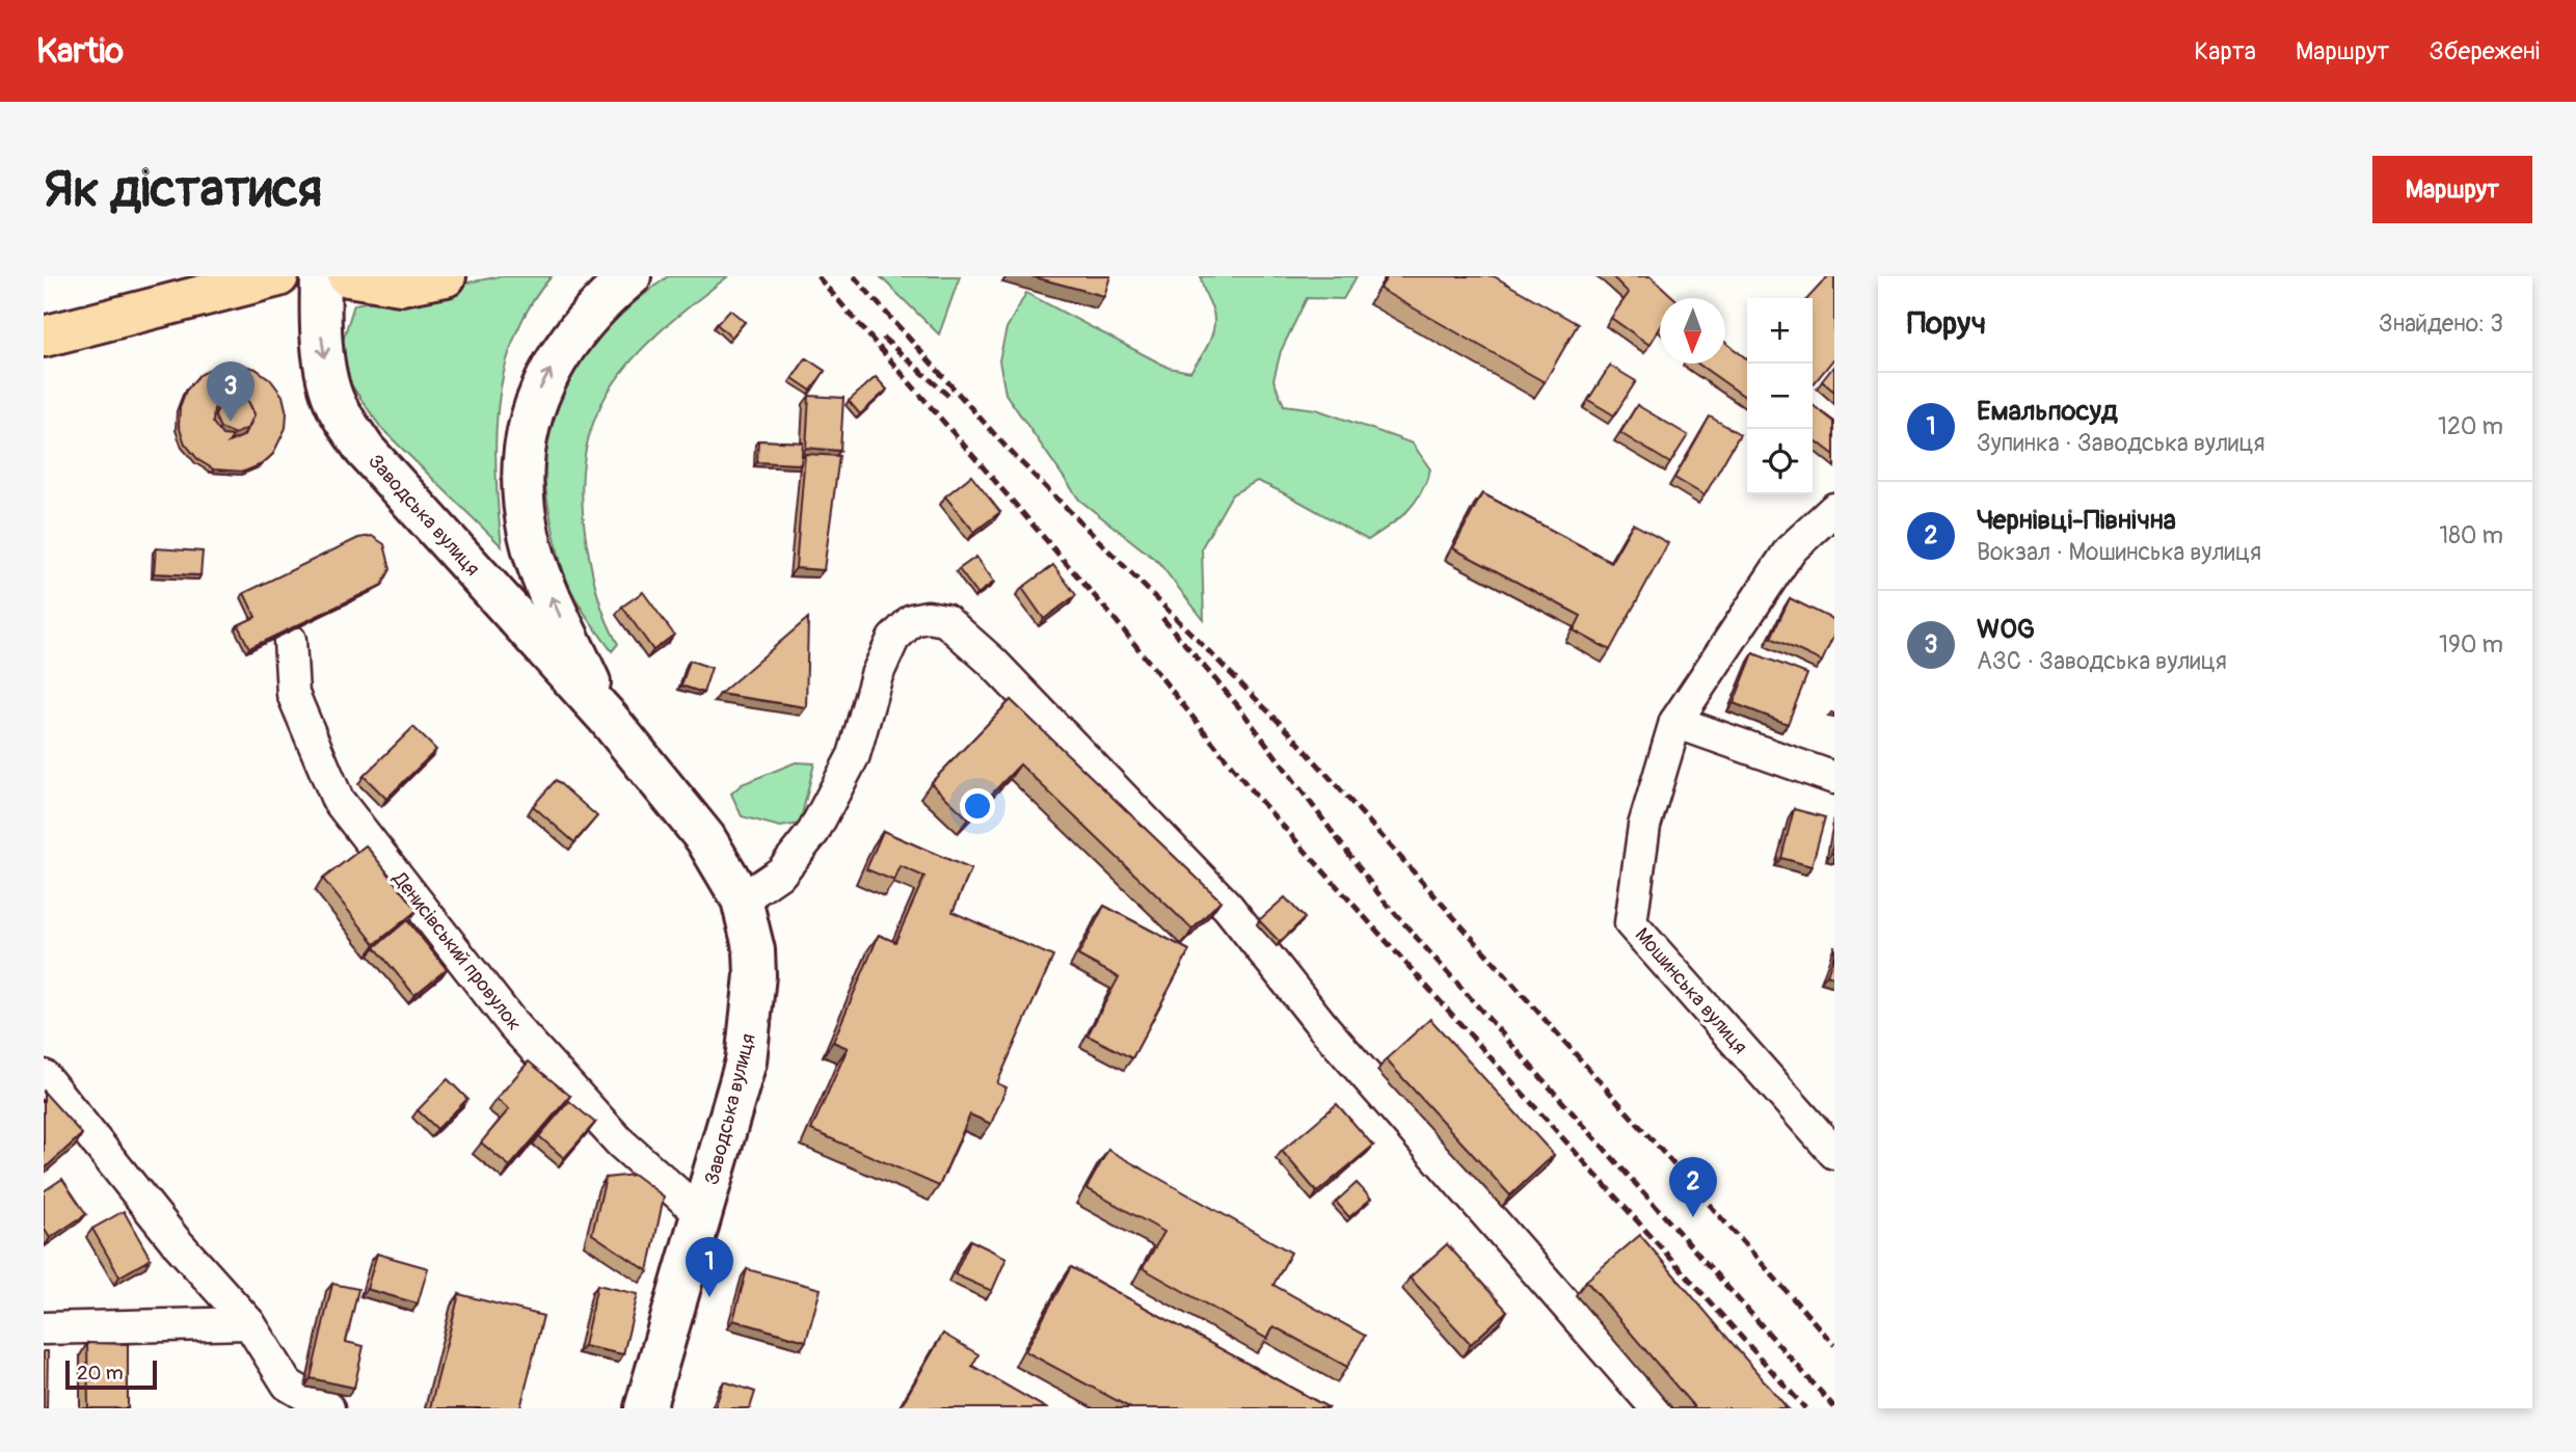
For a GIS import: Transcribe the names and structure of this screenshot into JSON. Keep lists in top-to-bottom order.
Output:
{
  "streets": {
    "main road": ["Заводська вулиця"],
    "street": ["Денисівський провулок", "Мошинська вулиця"]
  },
  "crossings": [
    ["Заводська вулиця", "Денисівський провулок"]
  ],
  "scale_bar": "20 m",
  "north": "bottom",
  "page": {
    "header": "Kartio",
    "nav": ["Карта", "Маршрут", "Збережені"],
    "buttons": "Маршрут",
    "title": "Як дістатися",
    "heading": ["Поруч", "Знайдено: 3"],
    "map_buttons": ["+", "−"],
    "pins": ["3", "2", "1"],
    "list": [
      {
        "mark": "1",
        "name": "Емальпосуд",
        "note": "Зупинка · Заводська вулиця",
        "value": "120 m"
      },
      {
        "mark": "2",
        "name": "Чернівці-Північна",
        "note": "Вокзал · Мошинська вулиця",
        "value": "180 m"
      },
      {
        "mark": "3",
        "name": "WOG",
        "note": "АЗС · Заводська вулиця",
        "value": "190 m"
      }
    ],
    "scale": "20 m"
  }
}
